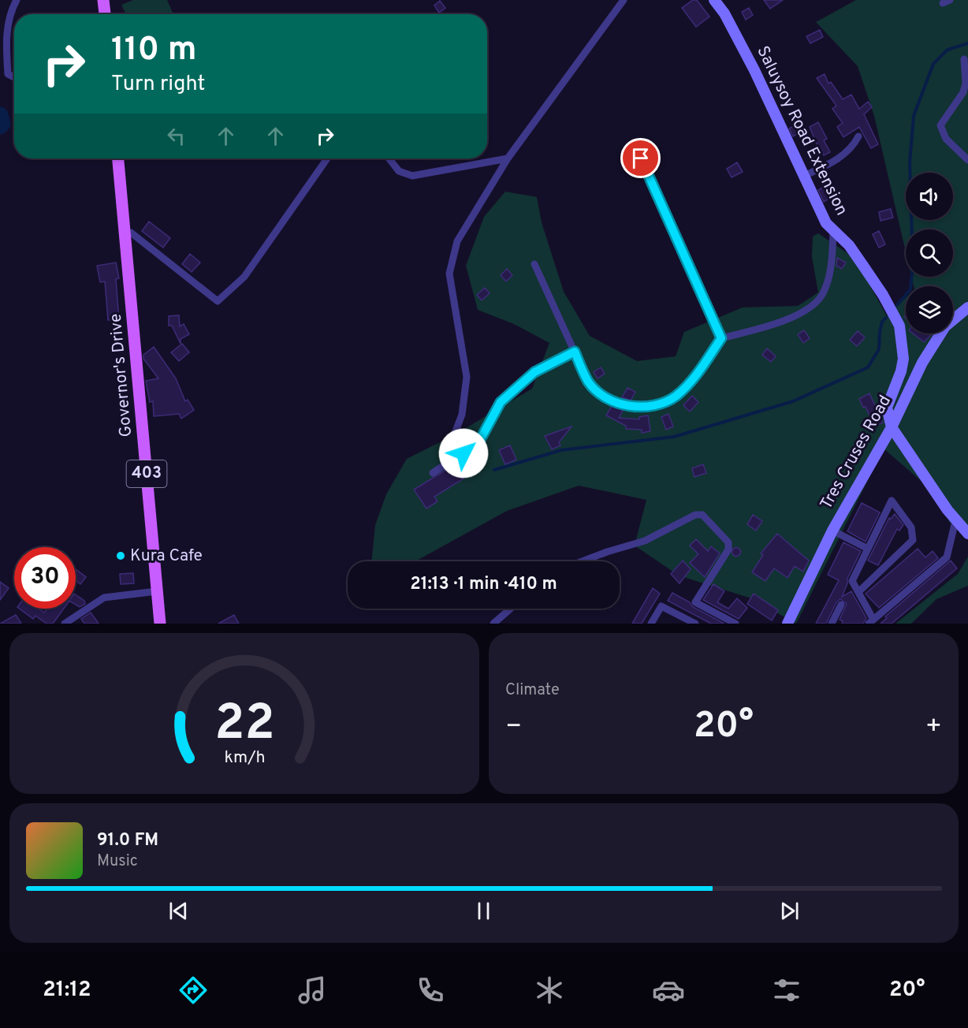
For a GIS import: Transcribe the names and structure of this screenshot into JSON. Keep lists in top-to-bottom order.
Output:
{
  "streets": {
    "main road": [
      "Saluysoy Road Extension",
      "Governor's Drive",
      "Tres Cruses Road",
      "403"
    ]
  },
  "crossings": [
    ["Saluysoy Road Extension", "Tres Cruses Road"]
  ],
  "places": ["Kura Cafe"],
  "page": {
    "turn": ["110 m", "Turn right"],
    "limit": "30",
    "trip": "21:13 · 1 min · 410 m",
    "tile": "Climate",
    "heat": ["−", "20°", "+"],
    "song": ["91.0 FM", "Music"],
    "tabs": ["21:12", "20°"],
    "gauge": ["22", "km/h"]
  }
}
